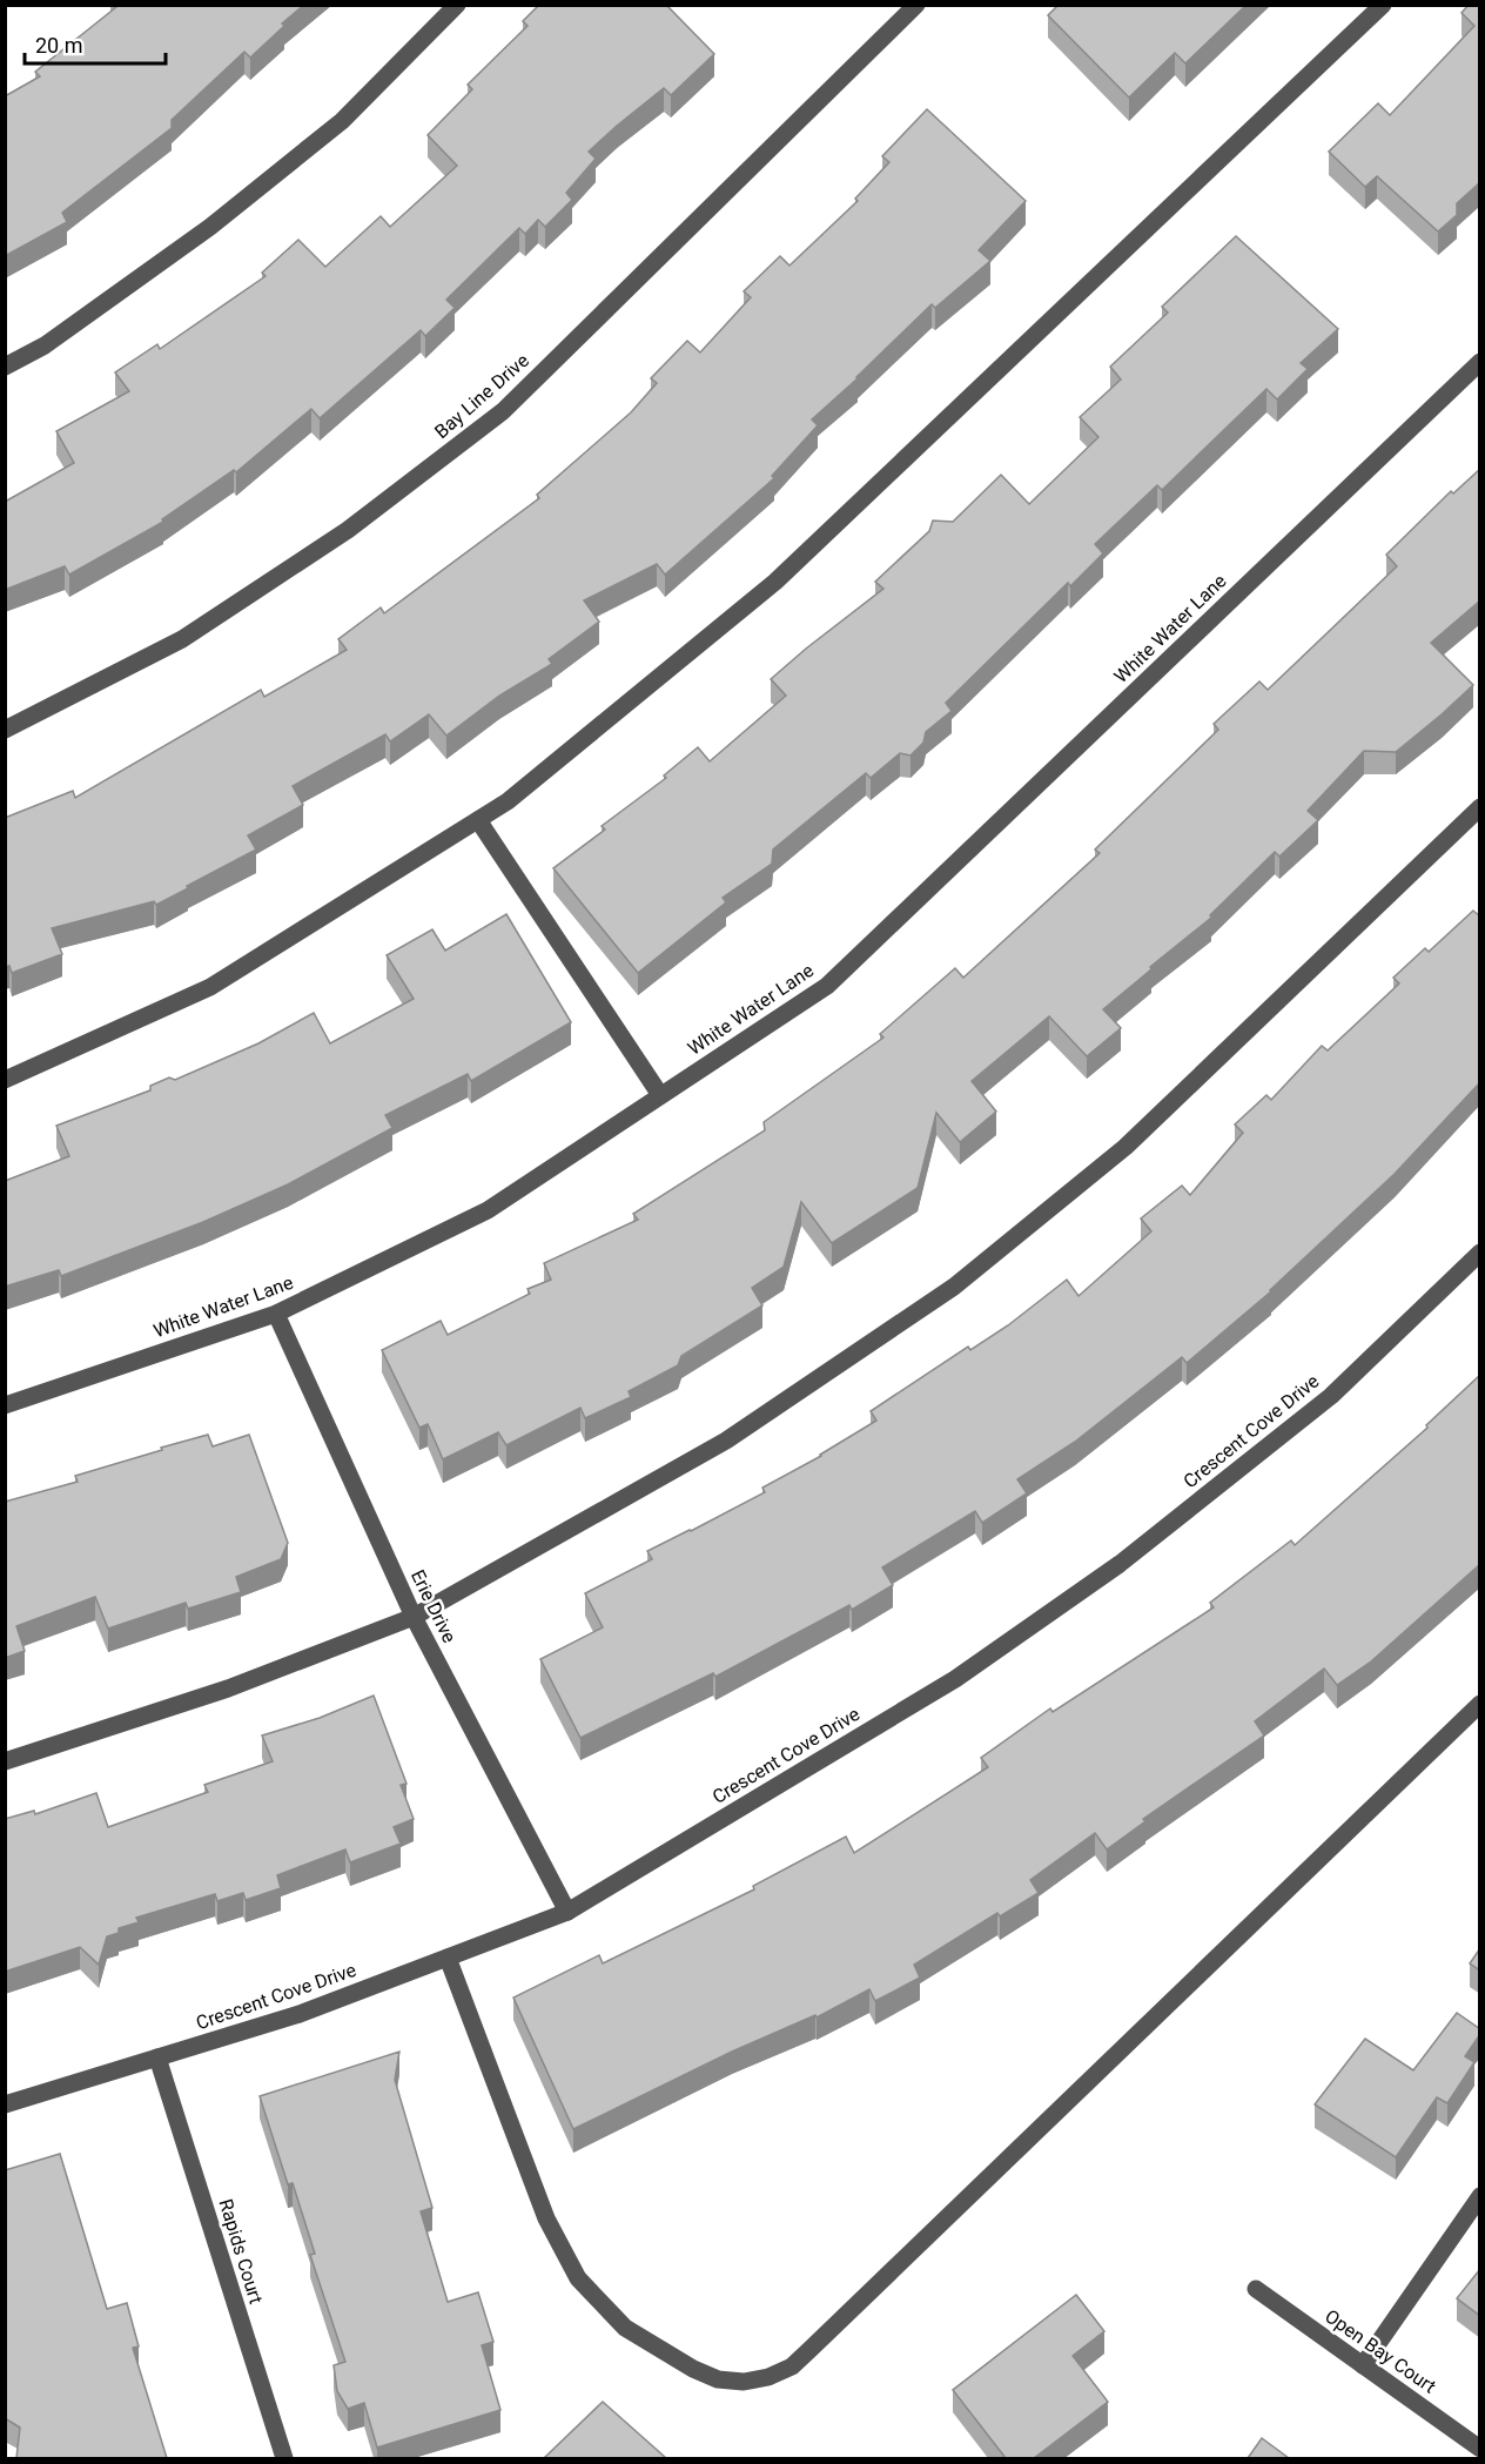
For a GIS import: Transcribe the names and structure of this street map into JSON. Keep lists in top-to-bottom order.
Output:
{
  "streets": {
    "street": [
      "Bay Line Drive",
      "White Water Lane",
      "Crescent Cove Drive",
      "Erie Drive",
      "Rapids Court",
      "Open Bay Court"
    ]
  },
  "crossings": [
    ["White Water Lane", "Erie Drive"],
    ["Crescent Cove Drive", "Erie Drive"],
    ["Crescent Cove Drive", "Rapids Court"]
  ],
  "scale_bar": "20 m"
}
